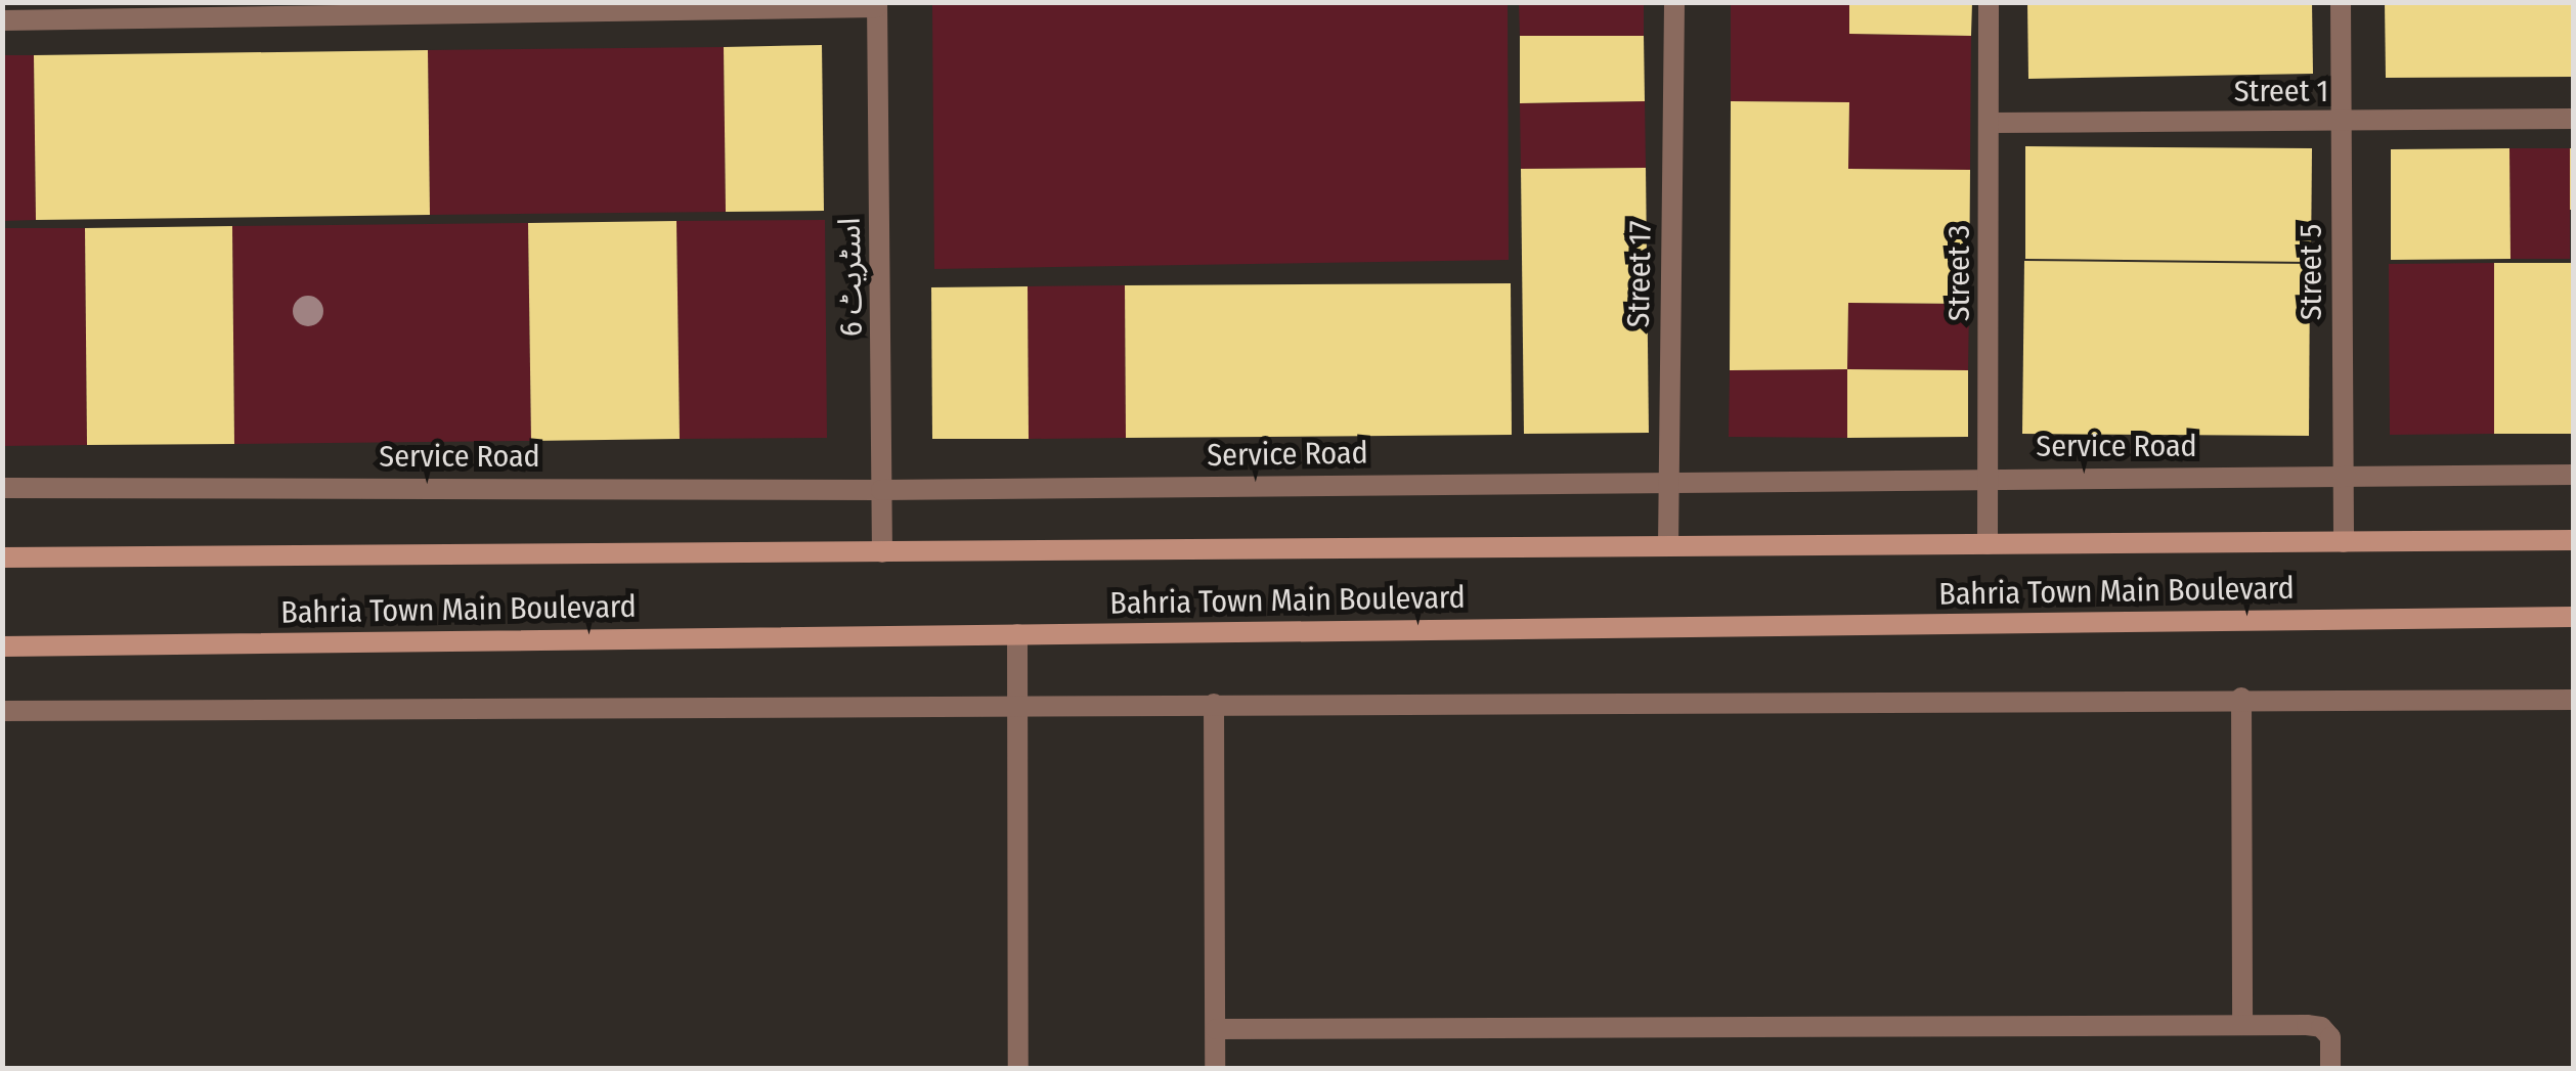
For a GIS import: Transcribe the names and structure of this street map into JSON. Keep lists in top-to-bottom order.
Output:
{
  "streets": {
    "main road": ["Bahria Town Main Boulevard"],
    "street": [
      "Street 1",
      "Street 5",
      "Street 3",
      "Street 17",
      "اسٹریٹ 6",
      "Service Road"
    ]
  },
  "crossings": [
    ["Street 1", "Street 5"],
    ["Street 1", "Street 3"],
    ["Street 5", "Service Road"],
    ["Street 5", "Bahria Town Main Boulevard"],
    ["Street 3", "Service Road"],
    ["Street 3", "Bahria Town Main Boulevard"],
    ["Street 17", "Service Road"],
    ["Street 17", "Bahria Town Main Boulevard"],
    ["اسٹریٹ 6", "Service Road"],
    ["اسٹریٹ 6", "Bahria Town Main Boulevard"]
  ]
}
